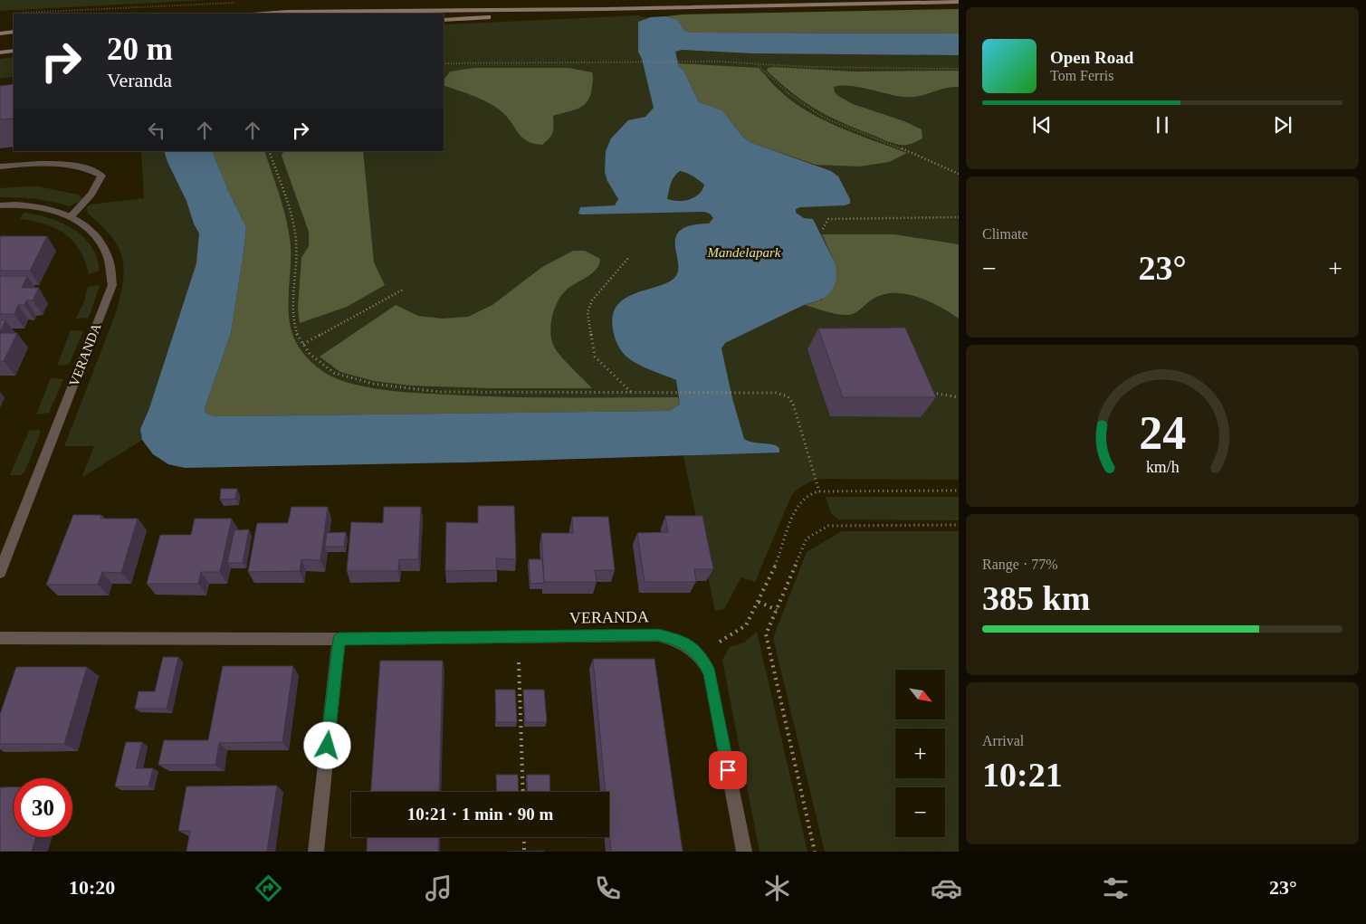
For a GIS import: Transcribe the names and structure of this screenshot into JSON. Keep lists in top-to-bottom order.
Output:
{
  "streets": {
    "street": ["VERANDA"]
  },
  "parks": ["Mandelapark"],
  "north": "bottom right",
  "page": {
    "turn": ["20 m", "Veranda"],
    "song": ["Open Road", "Tom Ferris"],
    "tile": [
      "Climate",
      ["Range · 77%", "385 km"],
      ["Arrival", "10:21"]
    ],
    "heat": ["−", "23°", "+"],
    "map_buttons": ["+", "−"],
    "limit": "30",
    "trip": "10:21 · 1 min · 90 m",
    "tabs": ["10:20", "23°"],
    "gauge": ["24", "km/h"]
  }
}
